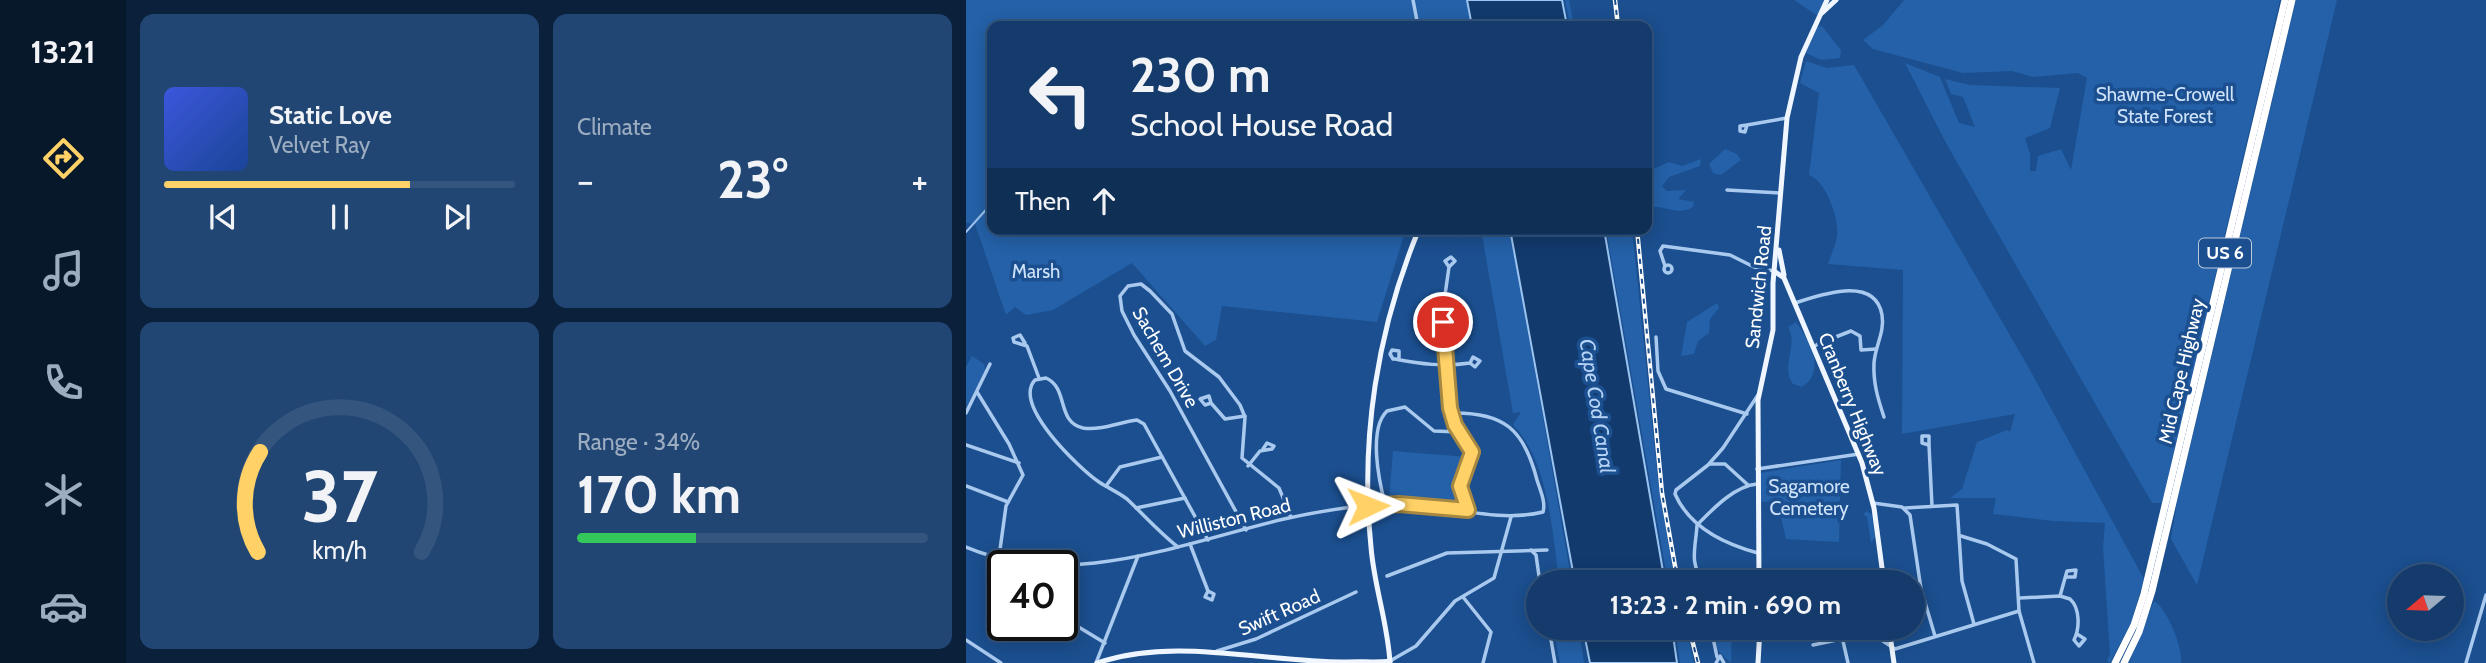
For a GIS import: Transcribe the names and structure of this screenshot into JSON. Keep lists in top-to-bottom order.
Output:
{
  "streets": {
    "highway": ["US 6", "Mid Cape Highway"],
    "main road": ["Sandwich Road", "Cranberry Highway"],
    "street": ["Sachem Drive", "Williston Road", "Swift Road"]
  },
  "crossings": [
    ["Sandwich Road", "Cranberry Highway"],
    ["Sachem Drive", "Williston Road"]
  ],
  "water": ["Cape Cod Canal"],
  "parks": ["Shawme-Crowell State Forest", "Marsh", "Sagamore Cemetery"],
  "north": "left",
  "page": {
    "tabs": "13:21",
    "tile": [
      "Climate",
      ["Range · 34%", "170 km"]
    ],
    "turn": ["230 m", "School House Road"],
    "song": ["Static Love", "Velvet Ray"],
    "heat": ["−", "23°", "+"],
    "then": "Then",
    "limit": "40",
    "trip": "13:23 · 2 min · 690 m",
    "gauge": ["37", "km/h"]
  }
}
